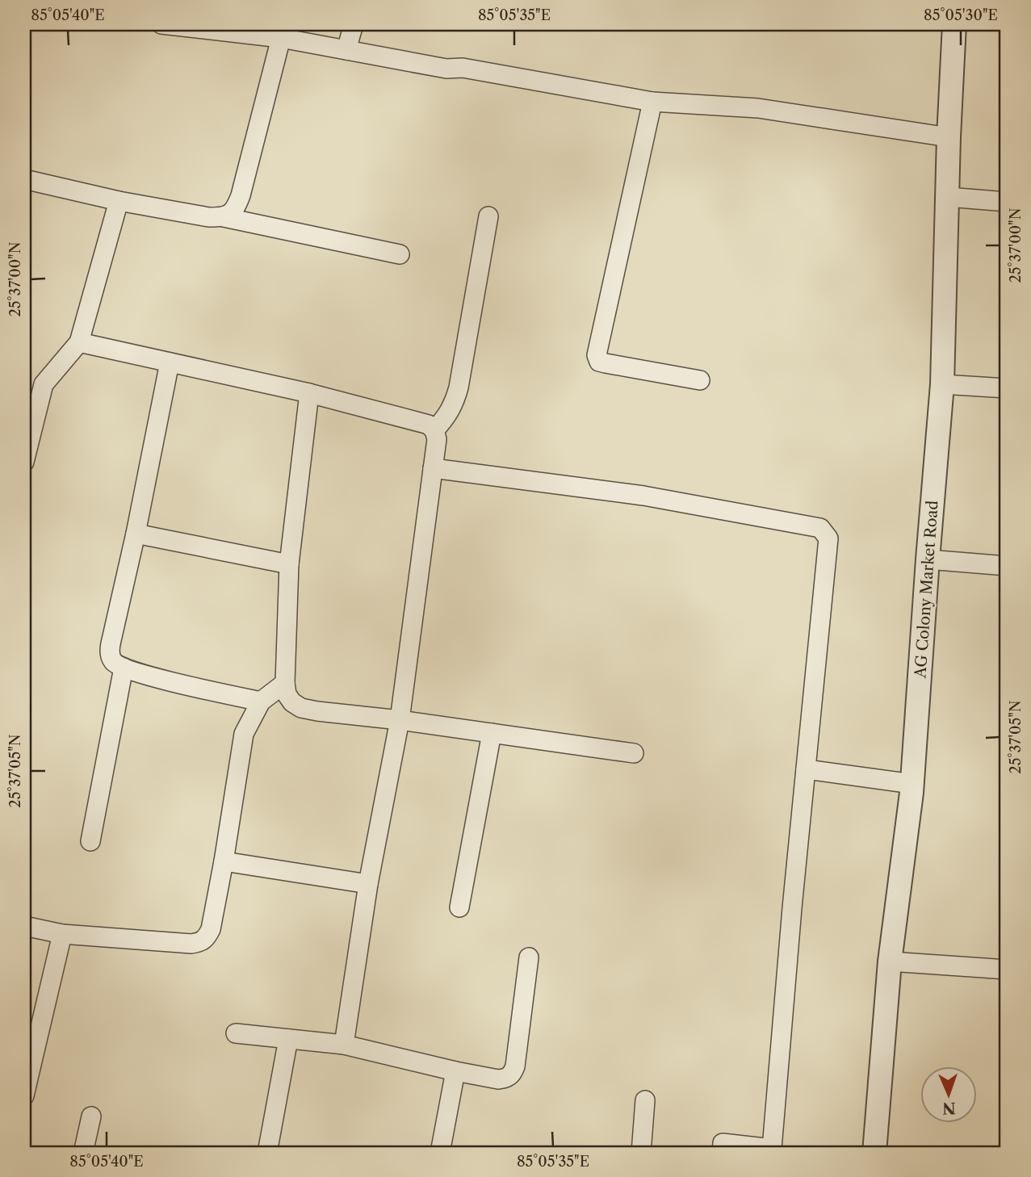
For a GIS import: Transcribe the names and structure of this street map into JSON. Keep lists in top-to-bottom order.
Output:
{
  "streets": {
    "street": ["AG Colony Market Road"]
  },
  "north": "bottom",
  "coordinates": [
    "85°05'40\"E",
    "85°05'35\"E",
    "85°05'30\"E",
    "25°37'00\"N",
    "25°37'05\"N"
  ]
}
